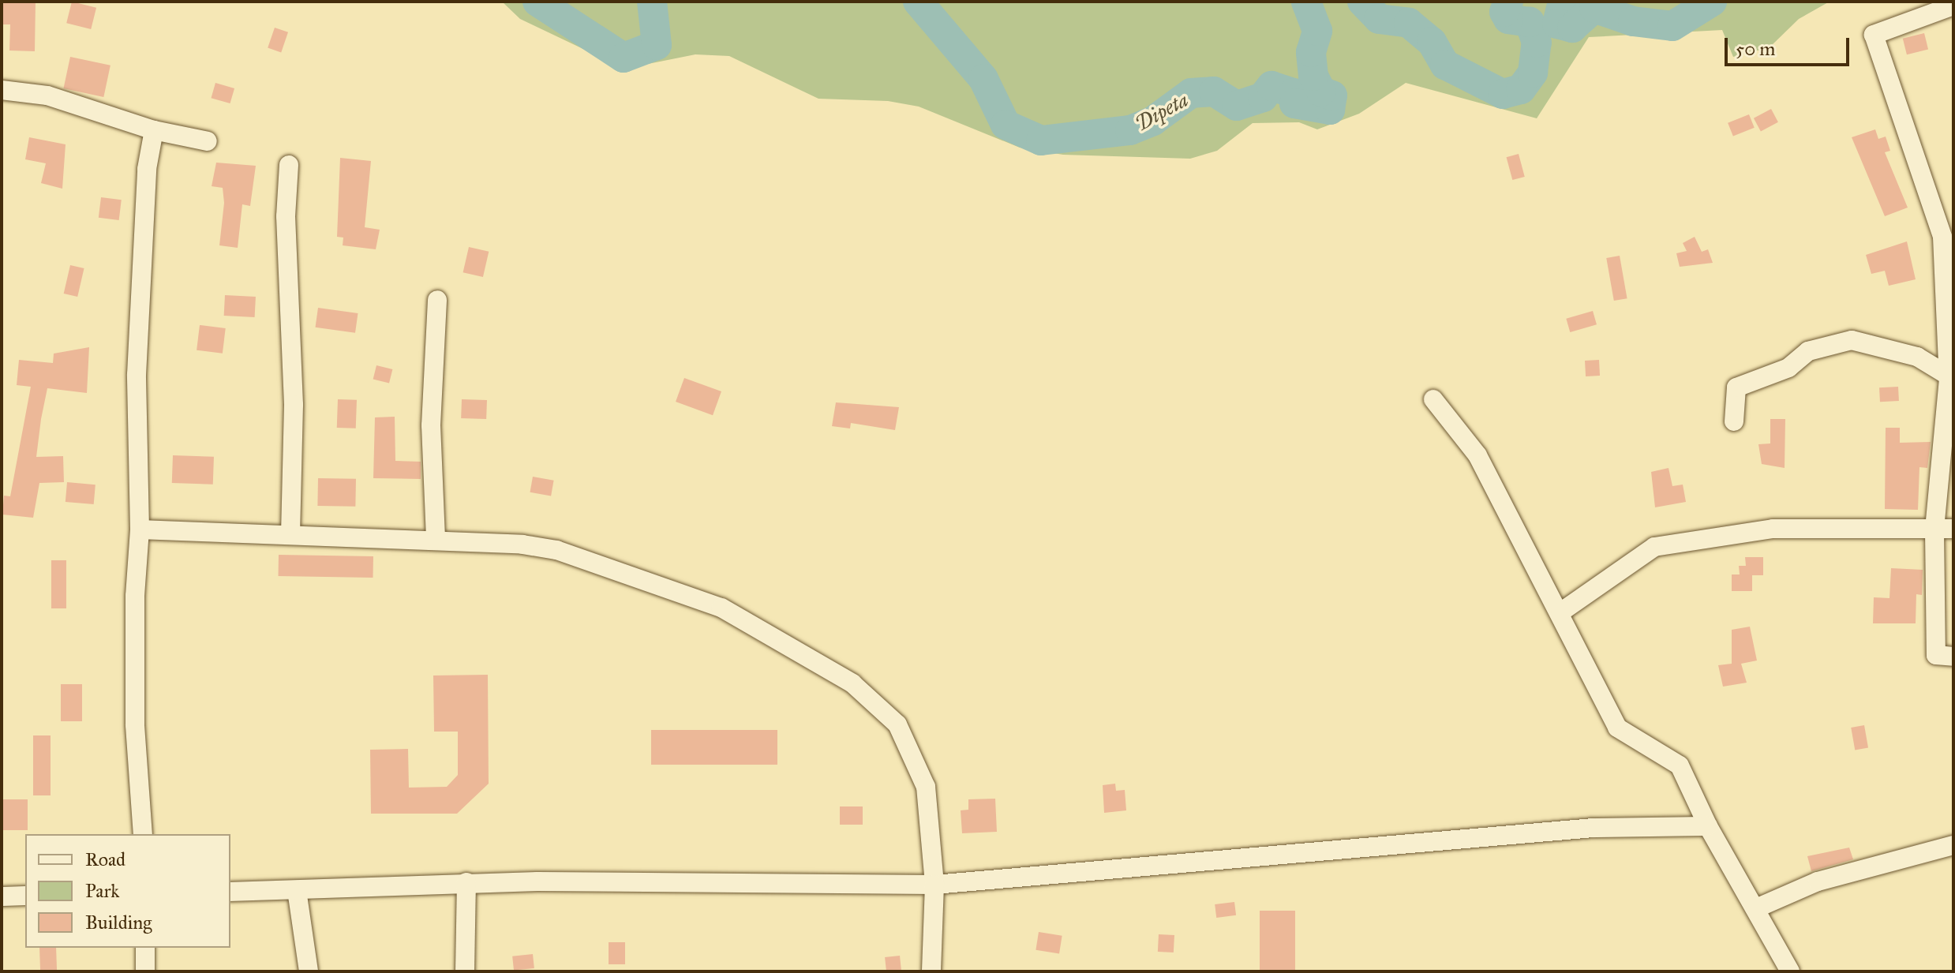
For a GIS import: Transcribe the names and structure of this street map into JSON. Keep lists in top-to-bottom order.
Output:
{
  "water": ["Dipeta"],
  "legend": ["Road", "Park", "Building"],
  "scale_bar": "50 m"
}
